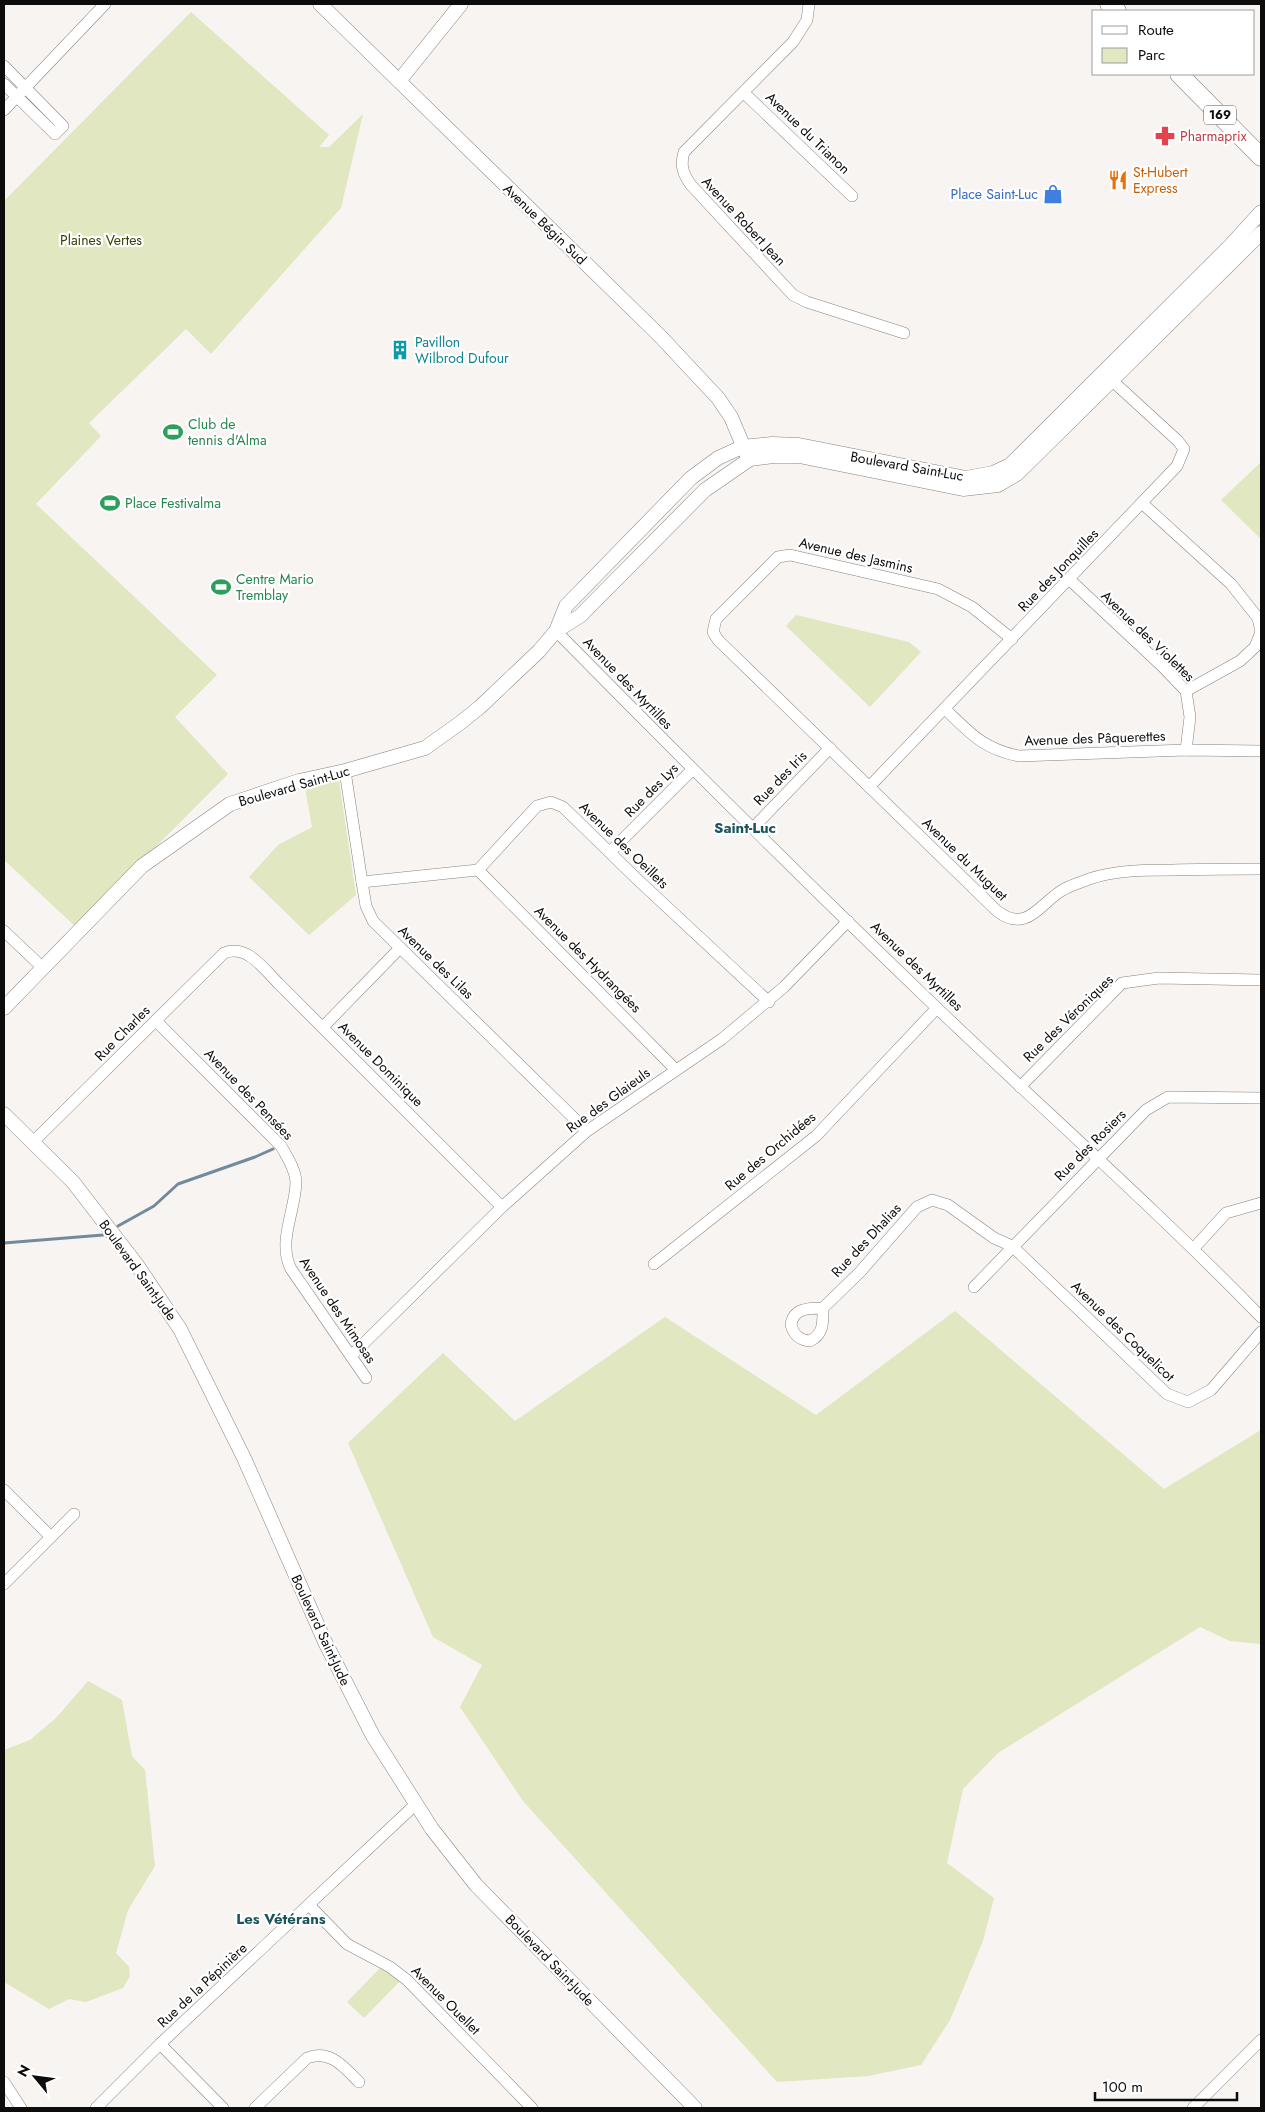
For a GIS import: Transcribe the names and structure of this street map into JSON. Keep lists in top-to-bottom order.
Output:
{
  "streets": {
    "main road": ["169"],
    "street": [
      "Avenue du Trianon",
      "Avenue Robert Jean",
      "Avenue Bégin Sud",
      "Boulevard Saint-Luc",
      "Avenue des Jasmins",
      "Rue des Jonquilles",
      "Avenue des Violettes",
      "Avenue des Myrtilles",
      "Avenue des Pâquerettes",
      "Rue des Iris",
      "Rue des Lys",
      "Avenue des Oeillets",
      "Avenue du Muguet",
      "Avenue des Hydrangées",
      "Avenue des Lilas",
      "Rue des Véroniques",
      "Rue Charles",
      "Avenue Dominique",
      "Avenue des Pensées",
      "Rue des Glaieuls",
      "Rue des Rosiers",
      "Rue des Orchidées",
      "Rue des Dhalias",
      "Boulevard Saint-Jude",
      "Avenue des Mimosas",
      "Avenue des Coquelicot",
      "Rue de la Pépinière",
      "Avenue Ouellet"
    ]
  },
  "crossings": [
    ["Avenue du Trianon", "Avenue Robert Jean"],
    ["Avenue Bégin Sud", "Boulevard Saint-Luc"],
    ["Boulevard Saint-Luc", "Rue des Jonquilles"],
    ["Boulevard Saint-Luc", "Avenue des Myrtilles"],
    ["Boulevard Saint-Luc", "Avenue des Lilas"],
    ["Avenue des Jasmins", "Rue des Jonquilles"],
    ["Avenue des Jasmins", "Avenue du Muguet"],
    ["Rue des Jonquilles", "Avenue des Violettes"],
    ["Rue des Jonquilles", "Avenue des Pâquerettes"],
    ["Rue des Jonquilles", "Avenue du Muguet"],
    ["Avenue des Violettes", "Avenue des Pâquerettes"],
    ["Avenue des Myrtilles", "Rue des Iris"],
    ["Avenue des Myrtilles", "Rue des Lys"],
    ["Avenue des Myrtilles", "Rue des Véroniques"],
    ["Avenue des Myrtilles", "Rue des Glaieuls"],
    ["Avenue des Myrtilles", "Rue des Rosiers"],
    ["Avenue des Myrtilles", "Rue des Orchidées"],
    ["Rue des Iris", "Avenue du Muguet"],
    ["Rue des Lys", "Avenue des Oeillets"],
    ["Avenue des Oeillets", "Avenue des Hydrangées"],
    ["Avenue des Oeillets", "Rue des Glaieuls"],
    ["Avenue des Hydrangées", "Rue des Glaieuls"],
    ["Avenue des Lilas", "Rue des Glaieuls"],
    ["Rue Charles", "Avenue Dominique"],
    ["Rue Charles", "Avenue des Pensées"],
    ["Rue Charles", "Boulevard Saint-Jude"],
    ["Avenue Dominique", "Rue des Glaieuls"],
    ["Avenue des Pensées", "Avenue des Mimosas"],
    ["Rue des Glaieuls", "Avenue des Mimosas"],
    ["Rue des Rosiers", "Rue des Dhalias"],
    ["Rue des Rosiers", "Avenue des Coquelicot"],
    ["Rue des Dhalias", "Avenue des Coquelicot"],
    ["Boulevard Saint-Jude", "Rue de la Pépinière"],
    ["Rue de la Pépinière", "Avenue Ouellet"]
  ],
  "districts": ["Saint-Luc", "Les Vétérans"],
  "parks": ["Plaines Vertes"],
  "places": {
    "pharmacy": ["Pharmaprix"],
    "restaurant": ["St-Hubert Express"],
    "shop": ["Place Saint-Luc"],
    "building": ["Pavillon Wilbrod Dufour"],
    "sports": ["Club de tennis d'Alma", "Place Festivalma", "Centre Mario Tremblay"]
  },
  "legend": ["Route", "Parc"],
  "scale_bar": "100 m",
  "north": "top left"
}
